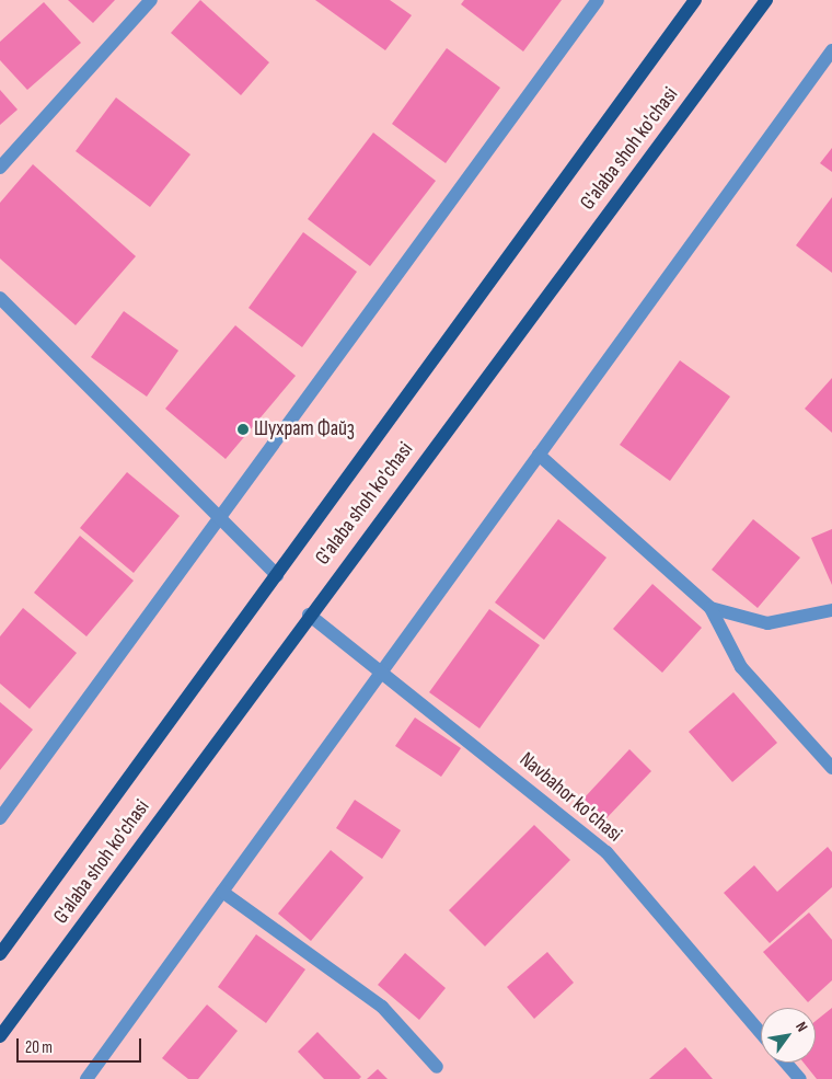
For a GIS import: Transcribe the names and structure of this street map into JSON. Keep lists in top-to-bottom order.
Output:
{
  "streets": {
    "main road": ["G'alaba shoh ko'chasi"],
    "street": ["Navbahor ko'chasi"]
  },
  "crossings": [
    ["G'alaba shoh ko'chasi", "Navbahor ko'chasi"]
  ],
  "places": ["Шухрат Файз"],
  "scale_bar": "20 m",
  "north": "top right"
}
